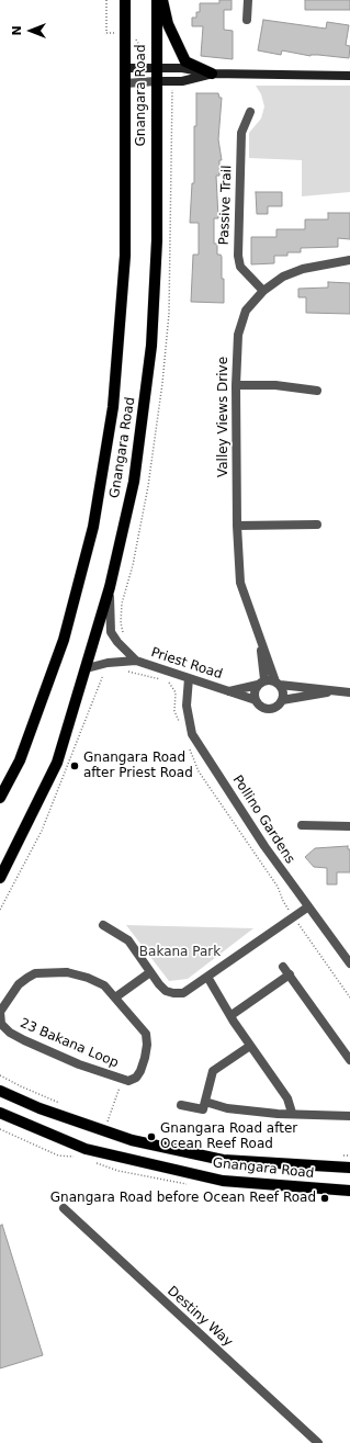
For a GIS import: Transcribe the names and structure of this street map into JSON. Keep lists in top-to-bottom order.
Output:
{
  "streets": {
    "main road": ["Gnangara Road"],
    "street": [
      "Passive Trail",
      "Valley Views Drive",
      "Priest Road",
      "Pollino Gardens",
      "23 Bakana Loop",
      "Destiny Way"
    ]
  },
  "crossings": [
    ["Gnangara Road", "Priest Road"],
    ["Passive Trail", "Valley Views Drive"],
    ["Valley Views Drive", "Priest Road"],
    ["Priest Road", "Pollino Gardens"]
  ],
  "parks": ["Bakana Park"],
  "places": ["Gnangara Road after Priest Road", "Gnangara Road after Ocean Reef Road", "Gnangara Road before Ocean Reef Road"],
  "north": "left"
}
